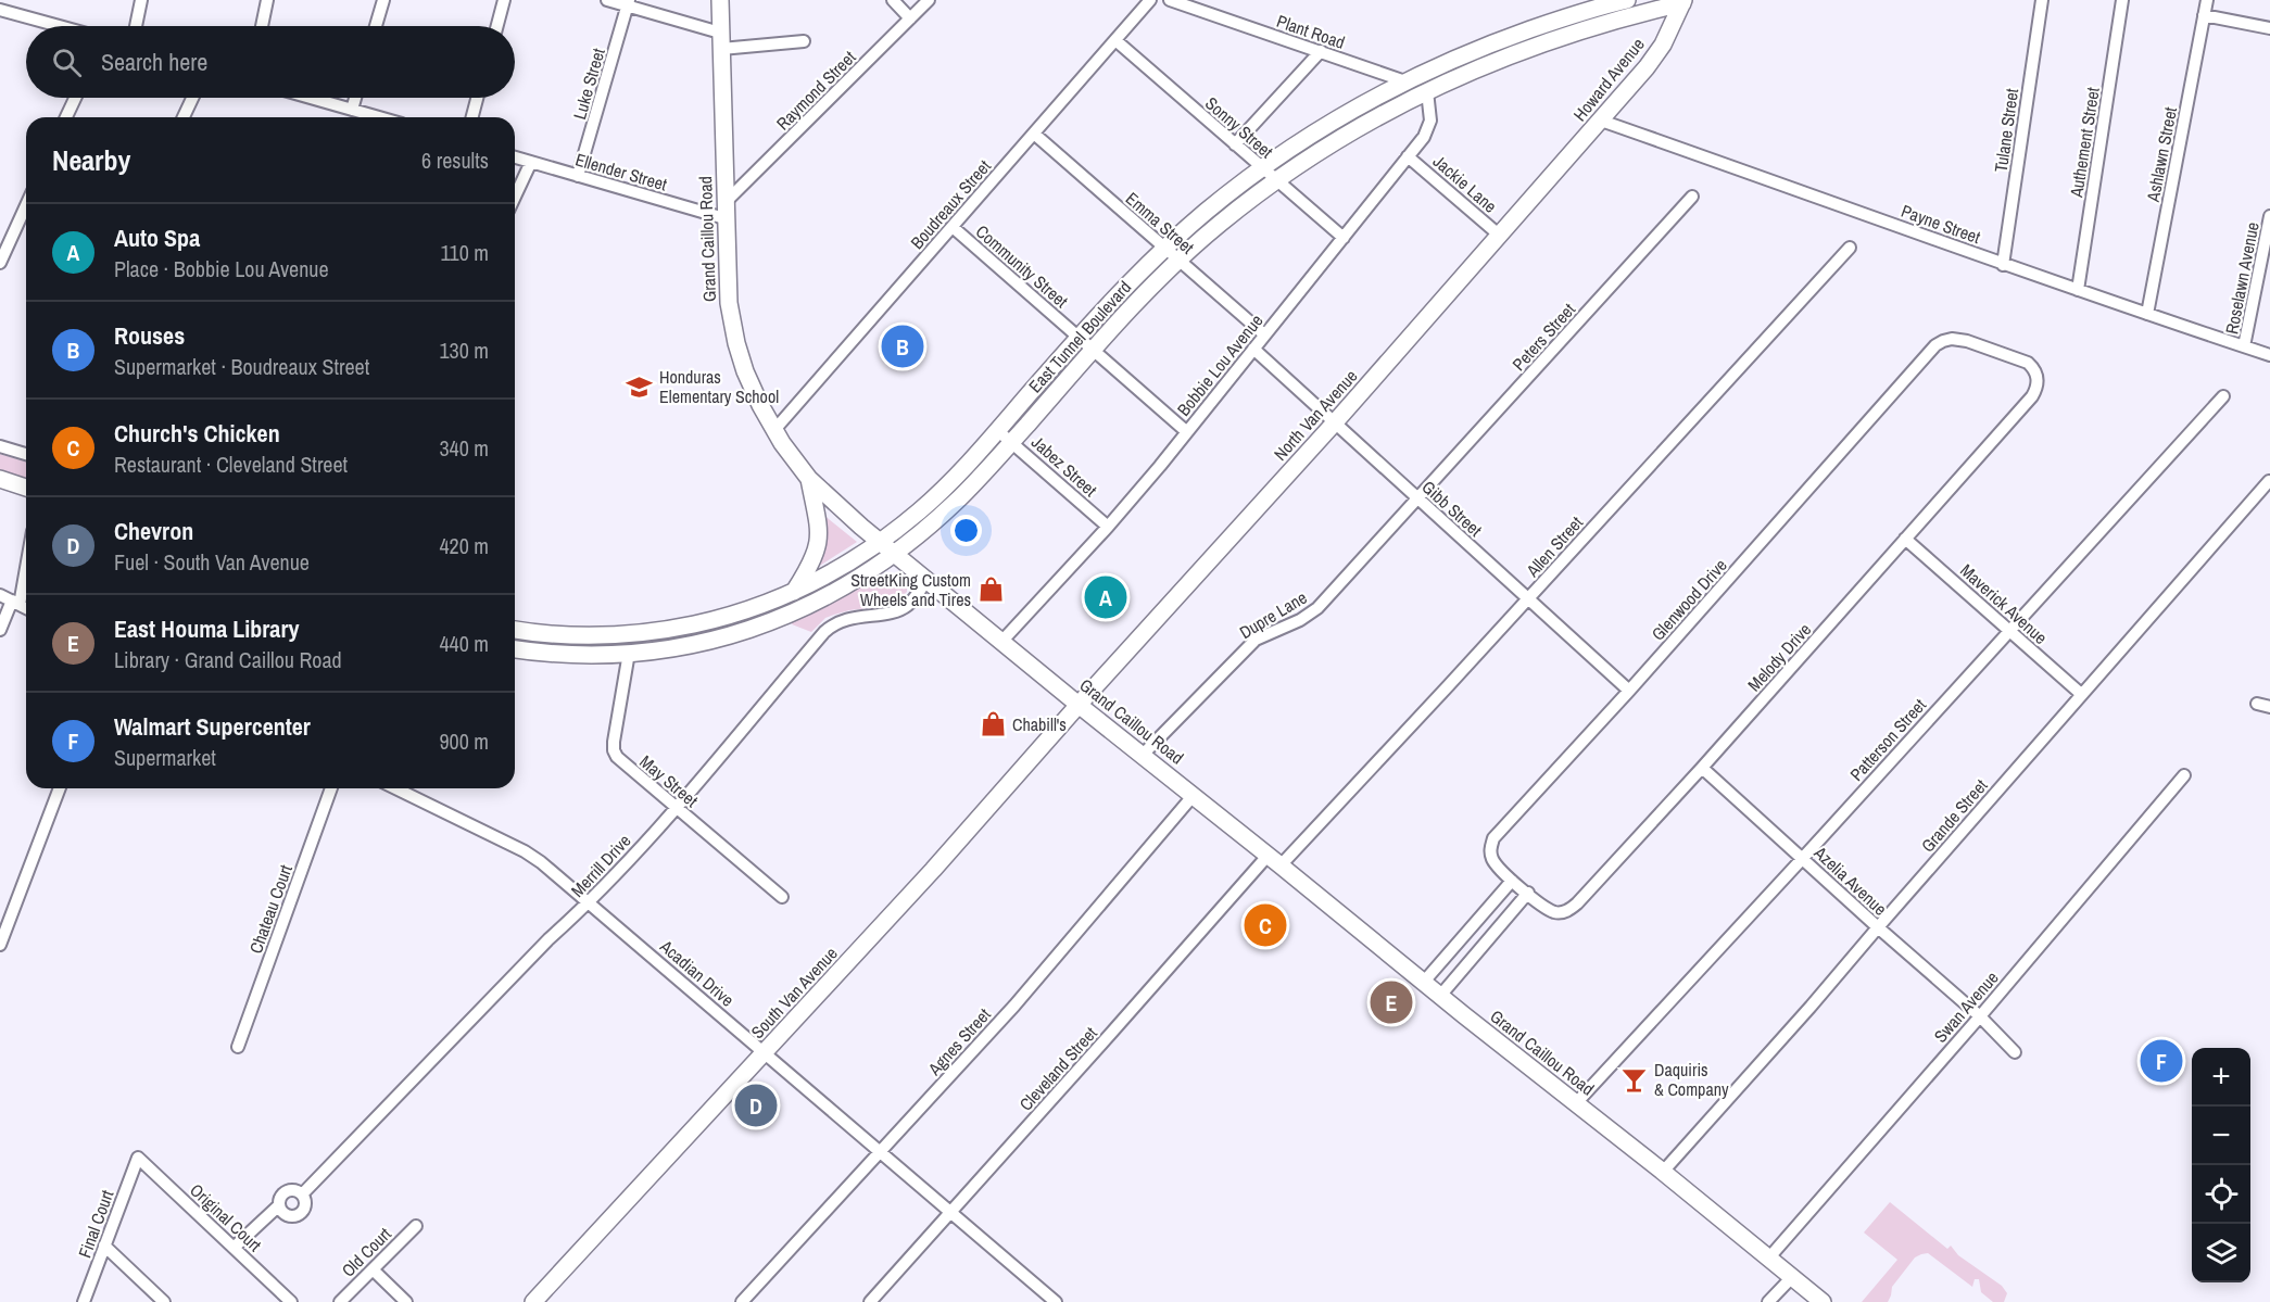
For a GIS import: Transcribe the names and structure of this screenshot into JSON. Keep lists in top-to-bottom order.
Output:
{
  "streets": {
    "main road": [
      "Howard Avenue",
      "Grand Caillou Road",
      "East Tunnel Boulevard",
      "North Van Avenue",
      "South Van Avenue"
    ],
    "street": [
      "Plant Road",
      "Luke Street",
      "Raymond Street",
      "Sonny Street",
      "Tulane Street",
      "Authement Street",
      "Ashlawn Street",
      "Ellender Street",
      "Jackie Lane",
      "Boudreaux Street",
      "Emma Street",
      "Payne Street",
      "Community Street",
      "Roselawn Avenue",
      "Peters Street",
      "Bobbie Lou Avenue",
      "Jabez Street",
      "Gibb Street",
      "Allen Street",
      "Glenwood Drive",
      "Maverick Avenue",
      "Dupre Lane",
      "Melody Drive",
      "Patterson Street",
      "May Street",
      "Grande Street",
      "Merrill Drive",
      "Azelia Avenue",
      "Chateau Court",
      "Acadian Drive",
      "Swan Avenue",
      "Agnes Street",
      "Cleveland Street",
      "Original Court",
      "Final Court",
      "Old Court"
    ]
  },
  "crossings": [
    ["Plant Road", "East Tunnel Boulevard"],
    ["Howard Avenue", "Payne Street"],
    ["Howard Avenue", "East Tunnel Boulevard"],
    ["Howard Avenue", "North Van Avenue"],
    ["Luke Street", "Ellender Street"],
    ["Raymond Street", "Ellender Street"],
    ["Raymond Street", "Grand Caillou Road"],
    ["Sonny Street", "Boudreaux Street"],
    ["Sonny Street", "East Tunnel Boulevard"],
    ["Sonny Street", "Bobbie Lou Avenue"],
    ["Tulane Street", "Payne Street"],
    ["Authement Street", "Payne Street"],
    ["Ashlawn Street", "Payne Street"],
    ["Ellender Street", "Grand Caillou Road"],
    ["Jackie Lane", "Bobbie Lou Avenue"],
    ["Jackie Lane", "North Van Avenue"],
    ["Boudreaux Street", "Emma Street"],
    ["Boudreaux Street", "Grand Caillou Road"],
    ["Boudreaux Street", "Community Street"],
    ["Emma Street", "East Tunnel Boulevard"],
    ["Emma Street", "Bobbie Lou Avenue"],
    ["Payne Street", "Roselawn Avenue"],
    ["Grand Caillou Road", "East Tunnel Boulevard"],
    ["Grand Caillou Road", "Bobbie Lou Avenue"],
    ["Grand Caillou Road", "North Van Avenue"],
    ["Grand Caillou Road", "Allen Street"],
    ["Grand Caillou Road", "Dupre Lane"],
    ["Grand Caillou Road", "Patterson Street"],
    ["Grand Caillou Road", "Grande Street"],
    ["Grand Caillou Road", "Merrill Drive"],
    ["Grand Caillou Road", "South Van Avenue"],
    ["Grand Caillou Road", "Swan Avenue"],
    ["Grand Caillou Road", "Agnes Street"],
    ["Grand Caillou Road", "Cleveland Street"],
    ["Community Street", "East Tunnel Boulevard"],
    ["Community Street", "Bobbie Lou Avenue"],
    ["East Tunnel Boulevard", "Bobbie Lou Avenue"],
    ["East Tunnel Boulevard", "Jabez Street"],
    ["East Tunnel Boulevard", "May Street"],
    ["Peters Street", "Gibb Street"],
    ["Peters Street", "Dupre Lane"],
    ["Bobbie Lou Avenue", "Jabez Street"],
    ["Bobbie Lou Avenue", "Gibb Street"],
    ["North Van Avenue", "Gibb Street"],
    ["North Van Avenue", "South Van Avenue"],
    ["Gibb Street", "Allen Street"],
    ["Gibb Street", "Glenwood Drive"],
    ["Gibb Street", "Dupre Lane"],
    ["Allen Street", "Cleveland Street"],
    ["Glenwood Drive", "Melody Drive"],
    ["Maverick Avenue", "Melody Drive"],
    ["Maverick Avenue", "Patterson Street"],
    ["Maverick Avenue", "Grande Street"],
    ["Melody Drive", "Azelia Avenue"],
    ["Patterson Street", "Azelia Avenue"],
    ["May Street", "Merrill Drive"],
    ["Grande Street", "Azelia Avenue"],
    ["Merrill Drive", "Acadian Drive"],
    ["Azelia Avenue", "Swan Avenue"],
    ["Acadian Drive", "South Van Avenue"],
    ["Acadian Drive", "Agnes Street"],
    ["Acadian Drive", "Cleveland Street"],
    ["Original Court", "Final Court"]
  ],
  "places": {
    "school or university": ["Honduras Elementary School"],
    "shop": ["StreetKing Custom Wheels and Tires", "Chabill's"],
    "bar": ["Daquiris & Company"]
  },
  "page": {
    "search": "Search here",
    "heading": ["Nearby", "6 results"],
    "list": [
      {
        "mark": "A",
        "name": "Auto Spa",
        "note": "Place · Bobbie Lou Avenue",
        "value": "110 m"
      },
      {
        "mark": "B",
        "name": "Rouses",
        "note": "Supermarket · Boudreaux Street",
        "value": "130 m"
      },
      {
        "mark": "C",
        "name": "Church's Chicken",
        "note": "Restaurant · Cleveland Street",
        "value": "340 m"
      },
      {
        "mark": "D",
        "name": "Chevron",
        "note": "Fuel · South Van Avenue",
        "value": "420 m"
      },
      {
        "mark": "E",
        "name": "East Houma Library",
        "note": "Library · Grand Caillou Road",
        "value": "440 m"
      },
      {
        "mark": "F",
        "name": "Walmart Supercenter",
        "note": "Supermarket",
        "value": "900 m"
      }
    ],
    "pins": [
      "B",
      "A",
      "C",
      "E",
      "F",
      "D"
    ],
    "map_buttons": ["+", "−"]
  }
}
